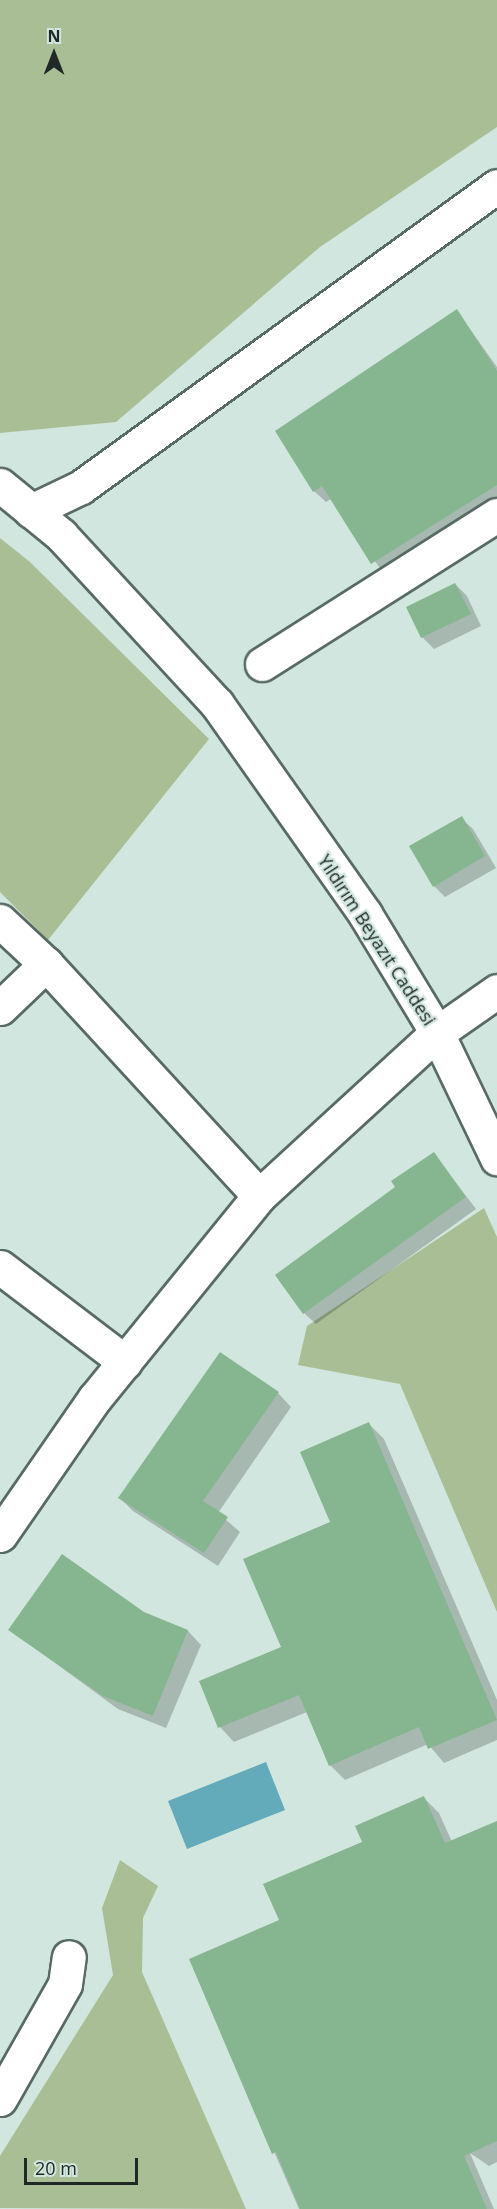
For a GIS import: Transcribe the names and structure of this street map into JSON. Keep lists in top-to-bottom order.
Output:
{
  "streets": {
    "street": ["Yıldırım Beyazıt Caddesi"]
  },
  "scale_bar": "20 m",
  "north": "top"
}
